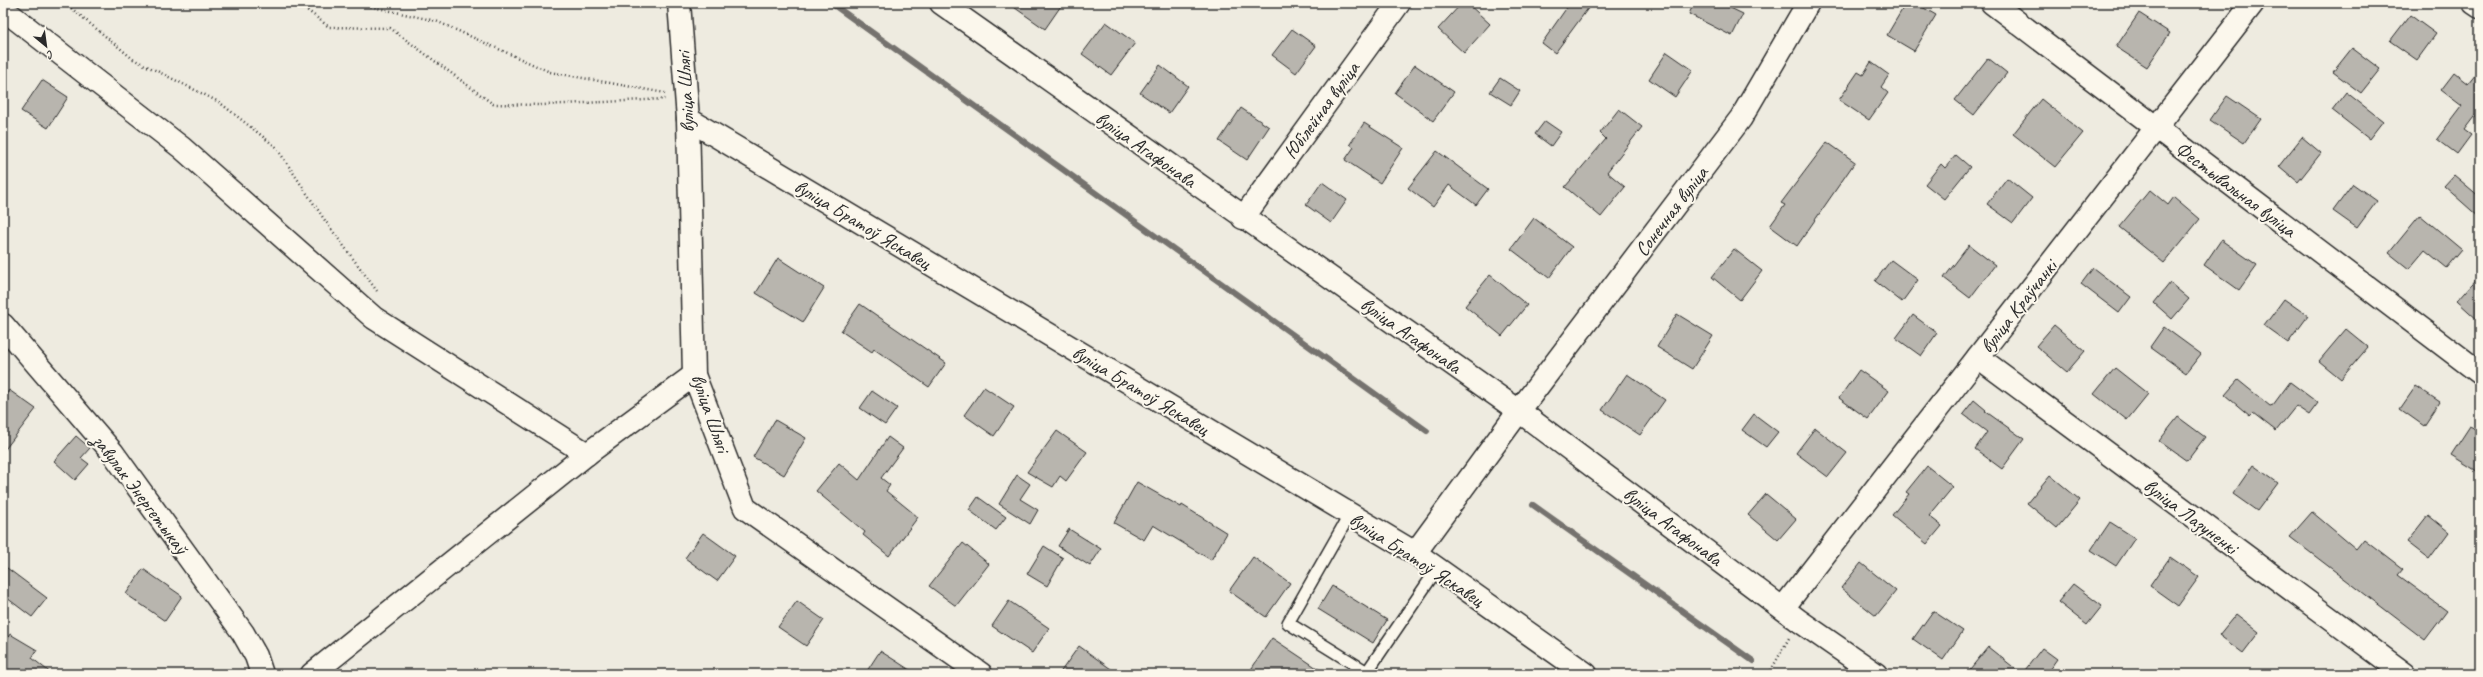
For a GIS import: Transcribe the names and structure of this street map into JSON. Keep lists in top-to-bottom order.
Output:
{
  "streets": {
    "street": [
      "вуліца Шлягі",
      "Юбілейная вуліца",
      "вуліца Агафонава",
      "Фестывальная вуліца",
      "Сонечная вуліца",
      "вуліца Братоў Яскавец",
      "вуліца Краўчанкі",
      "завулак Энергетыкаў",
      "вуліца Лазуненкі"
    ]
  },
  "crossings": [
    ["вуліца Шлягі", "вуліца Братоў Яскавец"],
    ["Юбілейная вуліца", "вуліца Агафонава"],
    ["вуліца Агафонава", "Сонечная вуліца"],
    ["вуліца Агафонава", "вуліца Краўчанкі"],
    ["Фестывальная вуліца", "вуліца Краўчанкі"],
    ["Сонечная вуліца", "вуліца Братоў Яскавец"],
    ["вуліца Краўчанкі", "вуліца Лазуненкі"]
  ],
  "north": "bottom right"
}
